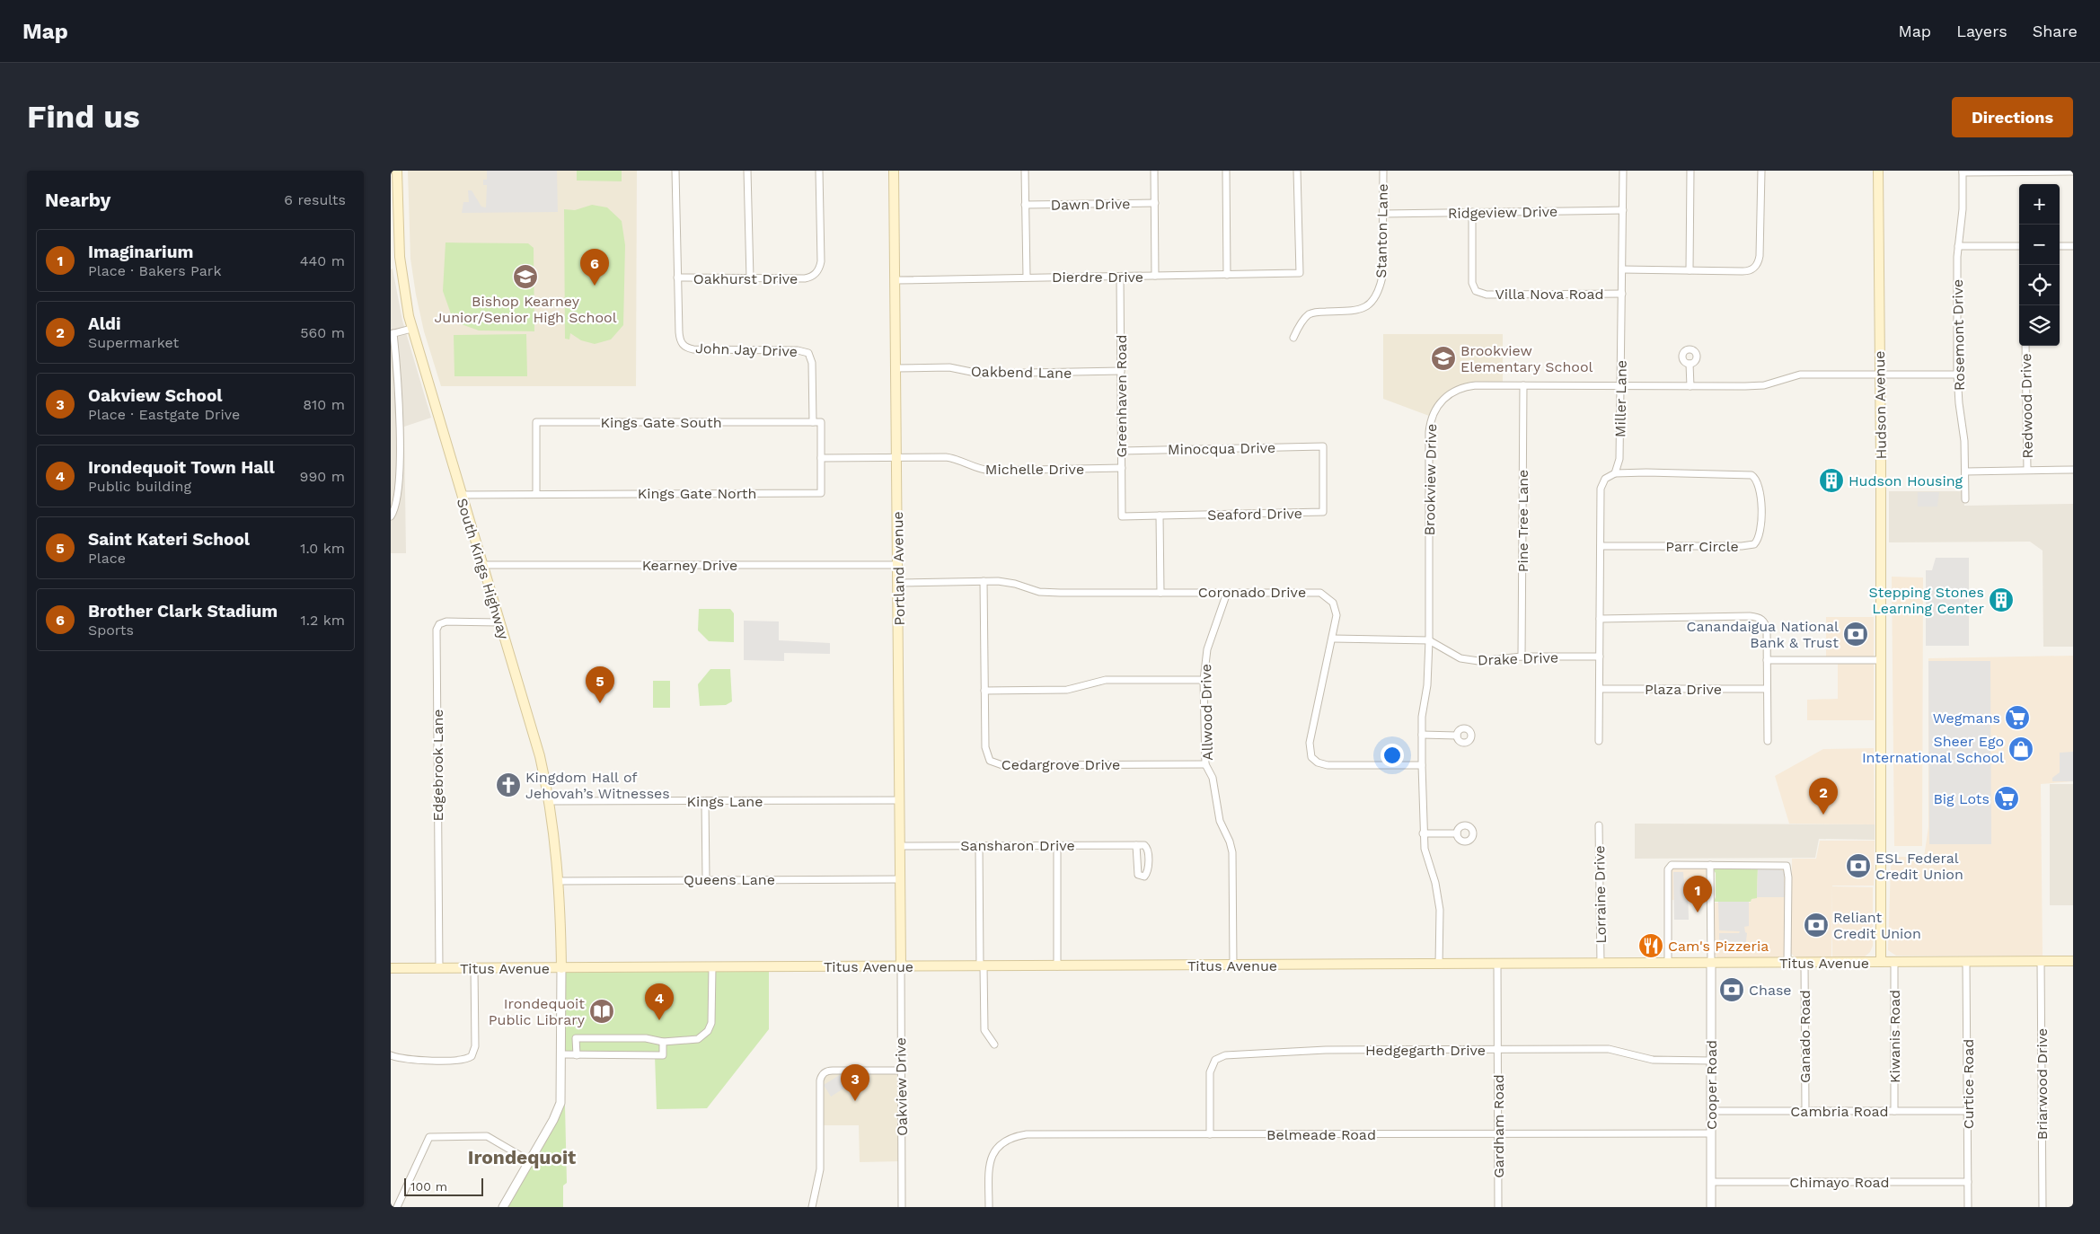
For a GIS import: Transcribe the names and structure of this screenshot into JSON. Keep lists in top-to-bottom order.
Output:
{
  "streets": {
    "main road": [
      "Hudson Avenue",
      "South Kings Highway",
      "Portland Avenue",
      "Titus Avenue"
    ],
    "street": [
      "Dawn Drive",
      "Ridgeview Drive",
      "Stanton Lane",
      "Dierdre Drive",
      "Oakhurst Drive",
      "Villa Nova Road",
      "Rosemont Drive",
      "John Jay Drive",
      "Oakbend Lane",
      "Greenhaven Road",
      "Miller Lane",
      "Redwood Drive",
      "Kings Gate South",
      "Minocqua Drive",
      "Michelle Drive",
      "Brookview Drive",
      "Kings Gate North",
      "Seaford Drive",
      "Pine Tree Lane",
      "Parr Circle",
      "Kearney Drive",
      "Coronado Drive",
      "Drake Drive",
      "Plaza Drive",
      "Allwood Drive",
      "Cedargrove Drive",
      "Edgebrook Lane",
      "Kings Lane",
      "Sansharon Drive",
      "Queens Lane",
      "Lorraine Drive",
      "Ganado Road",
      "Kiwanis Road",
      "Hedgegarth Drive",
      "Curtice Road",
      "Briarwood Drive",
      "Cooper Road",
      "Oakview Drive",
      "Cambria Road",
      "Gardham Road",
      "Belmeade Road",
      "Chimayo Road"
    ]
  },
  "crossings": [
    ["Ridgeview Drive", "Stanton Lane"],
    ["Ridgeview Drive", "Villa Nova Road"],
    ["Ridgeview Drive", "Miller Lane"],
    ["Dierdre Drive", "Greenhaven Road"],
    ["Dierdre Drive", "Portland Avenue"],
    ["Oakhurst Drive", "John Jay Drive"],
    ["Villa Nova Road", "Miller Lane"],
    ["Rosemont Drive", "Brookview Drive"],
    ["John Jay Drive", "Kings Gate South"],
    ["Oakbend Lane", "Greenhaven Road"],
    ["Oakbend Lane", "Portland Avenue"],
    ["Greenhaven Road", "Minocqua Drive"],
    ["Greenhaven Road", "Michelle Drive"],
    ["Greenhaven Road", "Seaford Drive"],
    ["Miller Lane", "Brookview Drive"],
    ["Miller Lane", "Parr Circle"],
    ["Hudson Avenue", "Brookview Drive"],
    ["Hudson Avenue", "Titus Avenue"],
    ["Kings Gate South", "Kings Gate North"],
    ["Minocqua Drive", "Seaford Drive"],
    ["Michelle Drive", "Portland Avenue"],
    ["Brookview Drive", "Pine Tree Lane"],
    ["Brookview Drive", "Coronado Drive"],
    ["Brookview Drive", "Drake Drive"],
    ["Brookview Drive", "Titus Avenue"],
    ["Kings Gate North", "South Kings Highway"],
    ["Pine Tree Lane", "Drake Drive"],
    ["Kearney Drive", "South Kings Highway"],
    ["Kearney Drive", "Portland Avenue"],
    ["South Kings Highway", "Edgebrook Lane"],
    ["South Kings Highway", "Kings Lane"],
    ["South Kings Highway", "Queens Lane"],
    ["South Kings Highway", "Titus Avenue"],
    ["Portland Avenue", "Coronado Drive"],
    ["Portland Avenue", "Kings Lane"],
    ["Portland Avenue", "Sansharon Drive"],
    ["Portland Avenue", "Queens Lane"],
    ["Portland Avenue", "Titus Avenue"],
    ["Portland Avenue", "Oakview Drive"],
    ["Coronado Drive", "Drake Drive"],
    ["Coronado Drive", "Allwood Drive"],
    ["Coronado Drive", "Cedargrove Drive"],
    ["Allwood Drive", "Cedargrove Drive"],
    ["Allwood Drive", "Titus Avenue"],
    ["Edgebrook Lane", "Titus Avenue"],
    ["Lorraine Drive", "Titus Avenue"],
    ["Titus Avenue", "Ganado Road"],
    ["Titus Avenue", "Kiwanis Road"],
    ["Titus Avenue", "Curtice Road"],
    ["Titus Avenue", "Briarwood Drive"],
    ["Titus Avenue", "Cooper Road"],
    ["Titus Avenue", "Oakview Drive"],
    ["Titus Avenue", "Gardham Road"],
    ["Ganado Road", "Cambria Road"],
    ["Kiwanis Road", "Cambria Road"],
    ["Hedgegarth Drive", "Cooper Road"],
    ["Hedgegarth Drive", "Gardham Road"],
    ["Hedgegarth Drive", "Belmeade Road"],
    ["Curtice Road", "Cambria Road"],
    ["Curtice Road", "Chimayo Road"],
    ["Cooper Road", "Cambria Road"],
    ["Cooper Road", "Belmeade Road"],
    ["Cooper Road", "Chimayo Road"],
    ["Gardham Road", "Belmeade Road"]
  ],
  "districts": ["Irondequoit"],
  "places": {
    "school or university": ["Bishop Kearney Junior/Senior High School", "Brookview Elementary School"],
    "building": ["Hudson Housing", "Stepping Stones Learning Center"],
    "bank": [
      "Canandaigua National Bank & Trust",
      "ESL Federal Credit Union",
      "Reliant Credit Union",
      "Chase"
    ],
    "supermarket": ["Wegmans", "Big Lots"],
    "shop": ["Sheer Ego International School"],
    "church": ["Kingdom Hall of Jehovah’s Witnesses"],
    "restaurant": ["Cam's Pizzeria"],
    "library": ["Irondequoit Public Library"]
  },
  "scale_bar": "100 m",
  "page": {
    "header": "Map",
    "nav": ["Map", "Layers", "Share"],
    "buttons": "Directions",
    "title": "Find us",
    "heading": ["Nearby", "6 results"],
    "map_buttons": ["+", "−"],
    "list": [
      {
        "mark": "1",
        "name": "Imaginarium",
        "note": "Place · Bakers Park",
        "value": "440 m"
      },
      {
        "mark": "2",
        "name": "Aldi",
        "note": "Supermarket",
        "value": "560 m"
      },
      {
        "mark": "3",
        "name": "Oakview School",
        "note": "Place · Eastgate Drive",
        "value": "810 m"
      },
      {
        "mark": "4",
        "name": "Irondequoit Town Hall",
        "note": "Public building",
        "value": "990 m"
      },
      {
        "mark": "5",
        "name": "Saint Kateri School",
        "note": "Place",
        "value": "1.0 km"
      },
      {
        "mark": "6",
        "name": "Brother Clark Stadium",
        "note": "Sports",
        "value": "1.2 km"
      }
    ],
    "pins": [
      "6",
      "5",
      "2",
      "1",
      "4",
      "3"
    ],
    "scale": "100 m"
  }
}
